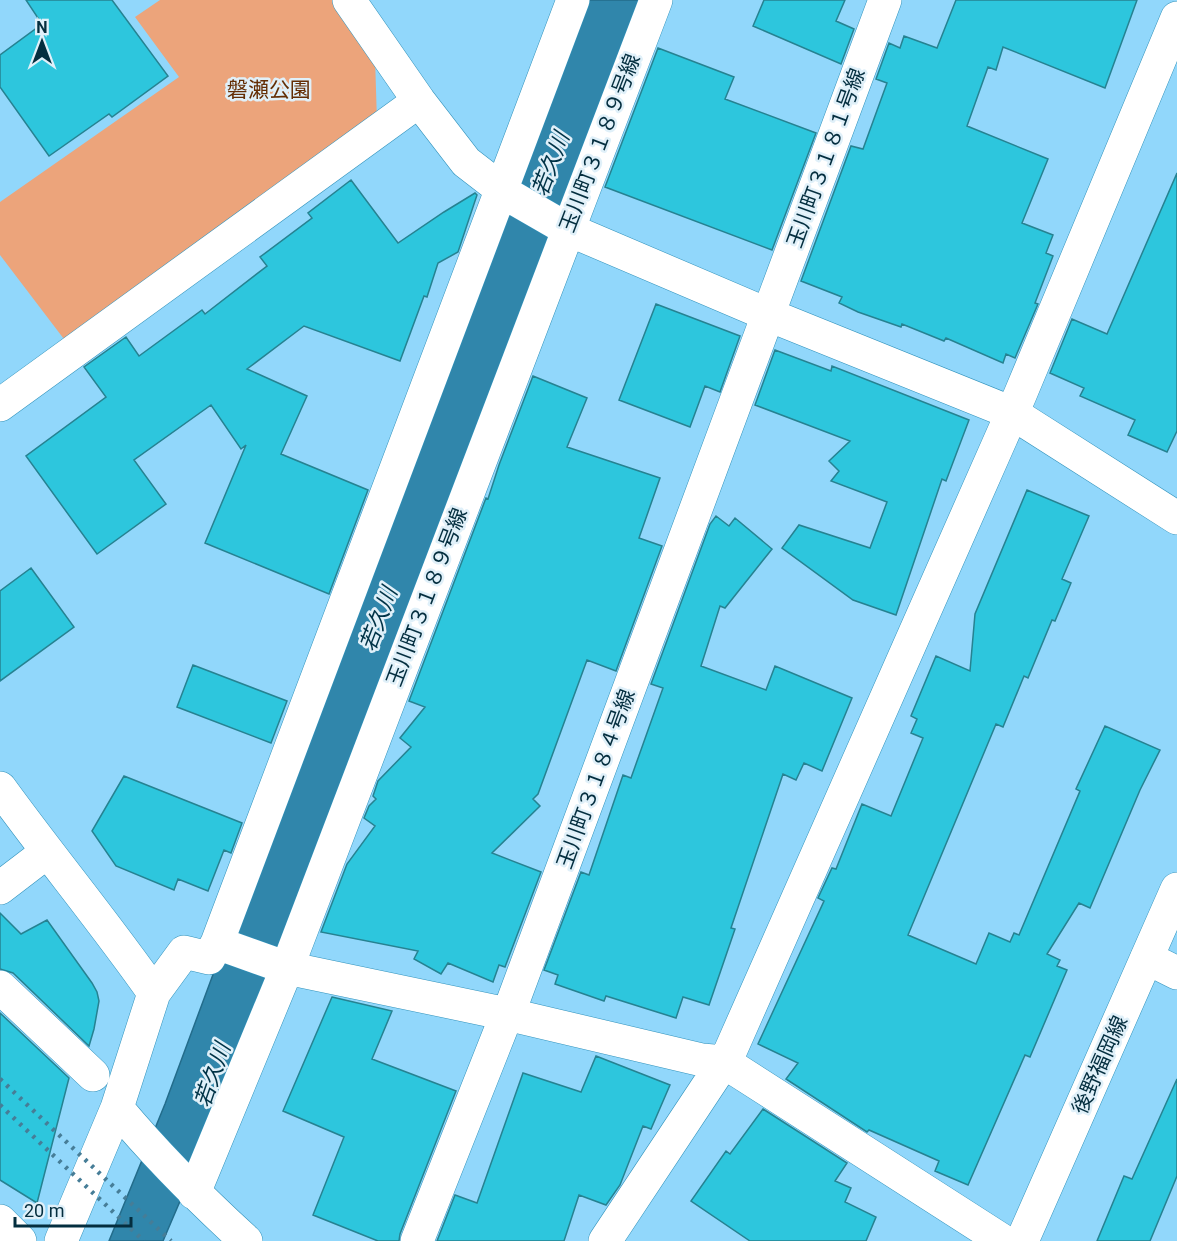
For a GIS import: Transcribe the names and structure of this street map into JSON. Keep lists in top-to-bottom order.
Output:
{
  "streets": {
    "street": [
      "玉川町３１８９号線",
      "玉川町３１８１号線",
      "玉川町３１８４号線",
      "後野福岡線"
    ]
  },
  "crossings": [
    ["玉川町３１８１号線", "玉川町３１８４号線"]
  ],
  "water": ["若久川"],
  "parks": ["磐瀬公園"],
  "scale_bar": "20 m",
  "north": "top"
}
